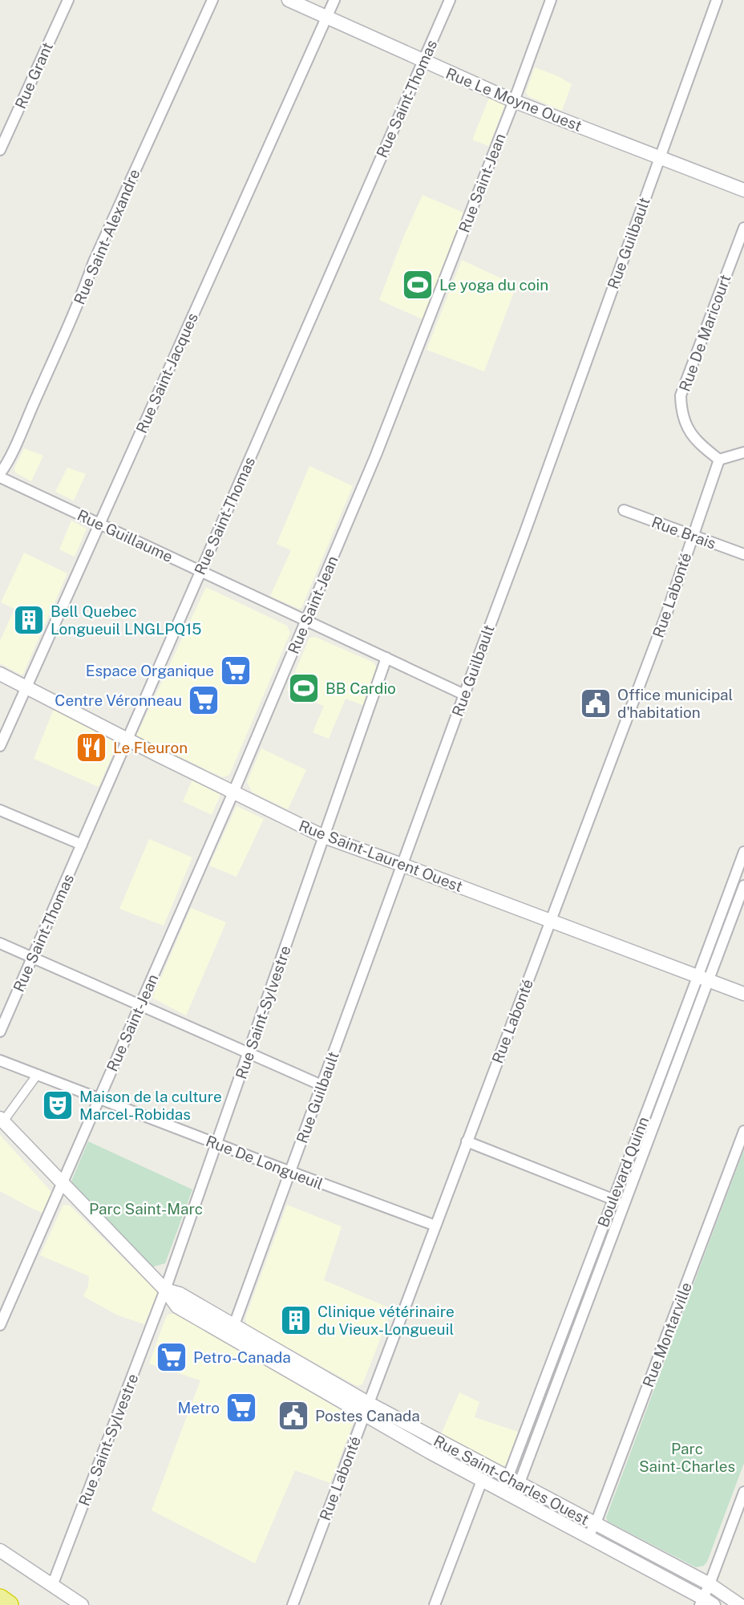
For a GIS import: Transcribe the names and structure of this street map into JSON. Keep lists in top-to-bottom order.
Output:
{
  "streets": {
    "street": [
      "Rue Grant",
      "Rue Saint-Thomas",
      "Rue Le Moyne Ouest",
      "Rue Saint-Jean",
      "Rue Saint-Alexandre",
      "Rue Guilbault",
      "Rue De Maricourt",
      "Rue Saint-Jacques",
      "Rue Brais",
      "Rue Guillaume",
      "Rue Labonté",
      "Rue Saint-Laurent Ouest",
      "Rue Saint-Sylvestre",
      "Rue De Longueuil",
      "Boulevard Quinn",
      "Rue Montarville",
      "Rue Saint-Charles Ouest"
    ]
  },
  "crossings": [
    ["Rue Saint-Thomas", "Rue Le Moyne Ouest"],
    ["Rue Saint-Thomas", "Rue Guillaume"],
    ["Rue Saint-Thomas", "Rue Saint-Laurent Ouest"],
    ["Rue Le Moyne Ouest", "Rue Saint-Jean"],
    ["Rue Le Moyne Ouest", "Rue Guilbault"],
    ["Rue Le Moyne Ouest", "Rue Saint-Jacques"],
    ["Rue Saint-Jean", "Rue Guillaume"],
    ["Rue Saint-Jean", "Rue Saint-Laurent Ouest"],
    ["Rue Saint-Jean", "Rue De Longueuil"],
    ["Rue Saint-Jean", "Rue Saint-Charles Ouest"],
    ["Rue Saint-Alexandre", "Rue Guillaume"],
    ["Rue Guilbault", "Rue Guillaume"],
    ["Rue Guilbault", "Rue Saint-Laurent Ouest"],
    ["Rue Guilbault", "Rue De Longueuil"],
    ["Rue Guilbault", "Rue Saint-Charles Ouest"],
    ["Rue De Maricourt", "Rue Labonté"],
    ["Rue Saint-Jacques", "Rue Guillaume"],
    ["Rue Saint-Jacques", "Rue Saint-Laurent Ouest"],
    ["Rue Brais", "Rue Labonté"],
    ["Rue Guillaume", "Rue Saint-Sylvestre"],
    ["Rue Labonté", "Rue Saint-Laurent Ouest"],
    ["Rue Labonté", "Rue De Longueuil"],
    ["Rue Labonté", "Rue Saint-Charles Ouest"],
    ["Rue Saint-Laurent Ouest", "Rue Saint-Sylvestre"],
    ["Rue Saint-Laurent Ouest", "Boulevard Quinn"],
    ["Rue Saint-Sylvestre", "Rue De Longueuil"],
    ["Rue Saint-Sylvestre", "Rue Saint-Charles Ouest"],
    ["Boulevard Quinn", "Rue Saint-Charles Ouest"],
    ["Rue Montarville", "Rue Saint-Charles Ouest"]
  ],
  "parks": ["Parc Saint-Marc", "Parc Saint-Charles"],
  "places": {
    "sports": ["Le yoga du coin", "BB Cardio"],
    "building": ["Bell Quebec Longueuil LNGLPQ15", "Clinique vétérinaire du Vieux-Longueuil"],
    "supermarket": [
      "Espace Organique",
      "Centre Véronneau",
      "Petro-Canada",
      "Metro"
    ],
    "public building": ["Office municipal d'habitation", "Postes Canada"],
    "restaurant": ["Le Fleuron"],
    "theatre": ["Maison de la culture Marcel-Robidas"]
  }
}
